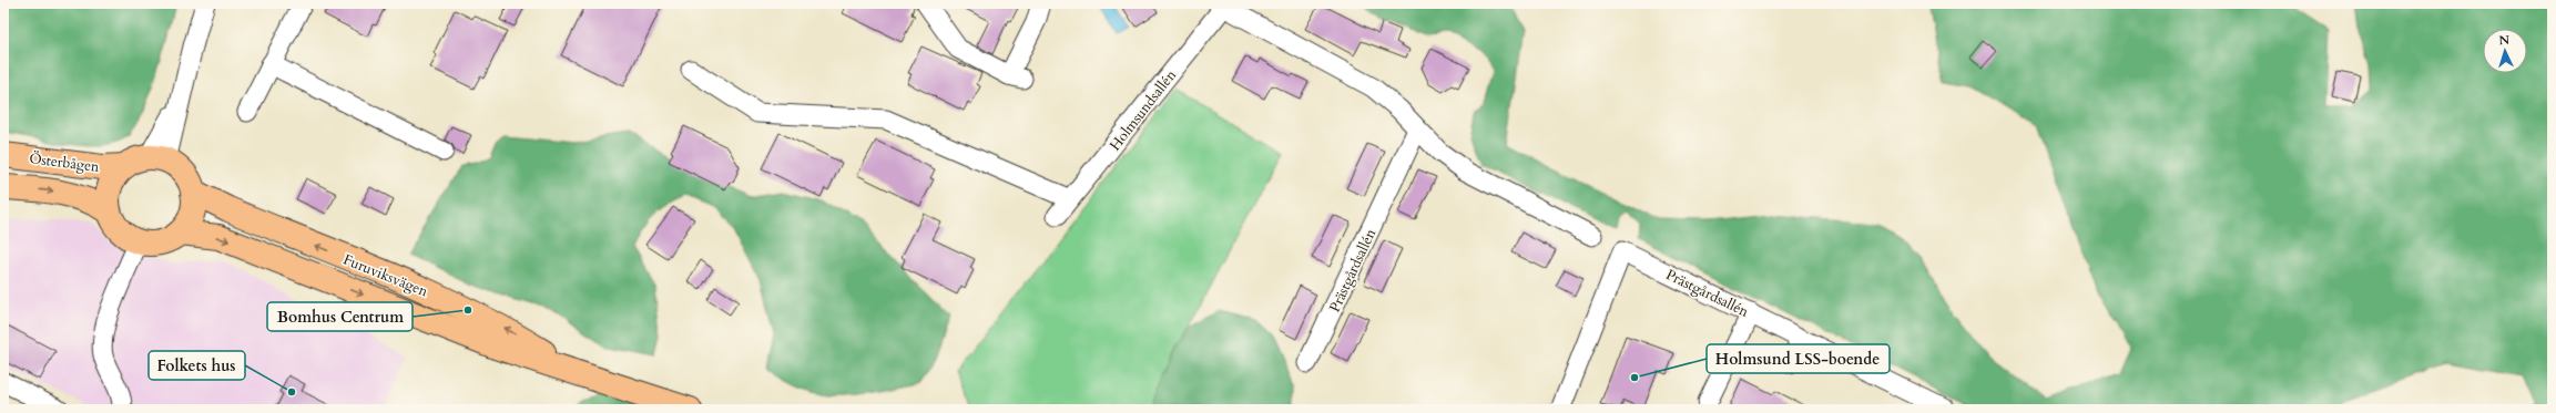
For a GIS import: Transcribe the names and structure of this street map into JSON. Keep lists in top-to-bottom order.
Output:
{
  "streets": {
    "main road": ["Österbågen", "Furuviksvägen"],
    "street": ["Holmsundsallén", "Prästgårdsallén"]
  },
  "crossings": [
    ["Österbågen", "Furuviksvägen"]
  ],
  "places": ["Bomhus Centrum", "Holmsund LSS-boende", "Folkets hus"],
  "north": "top"
}
